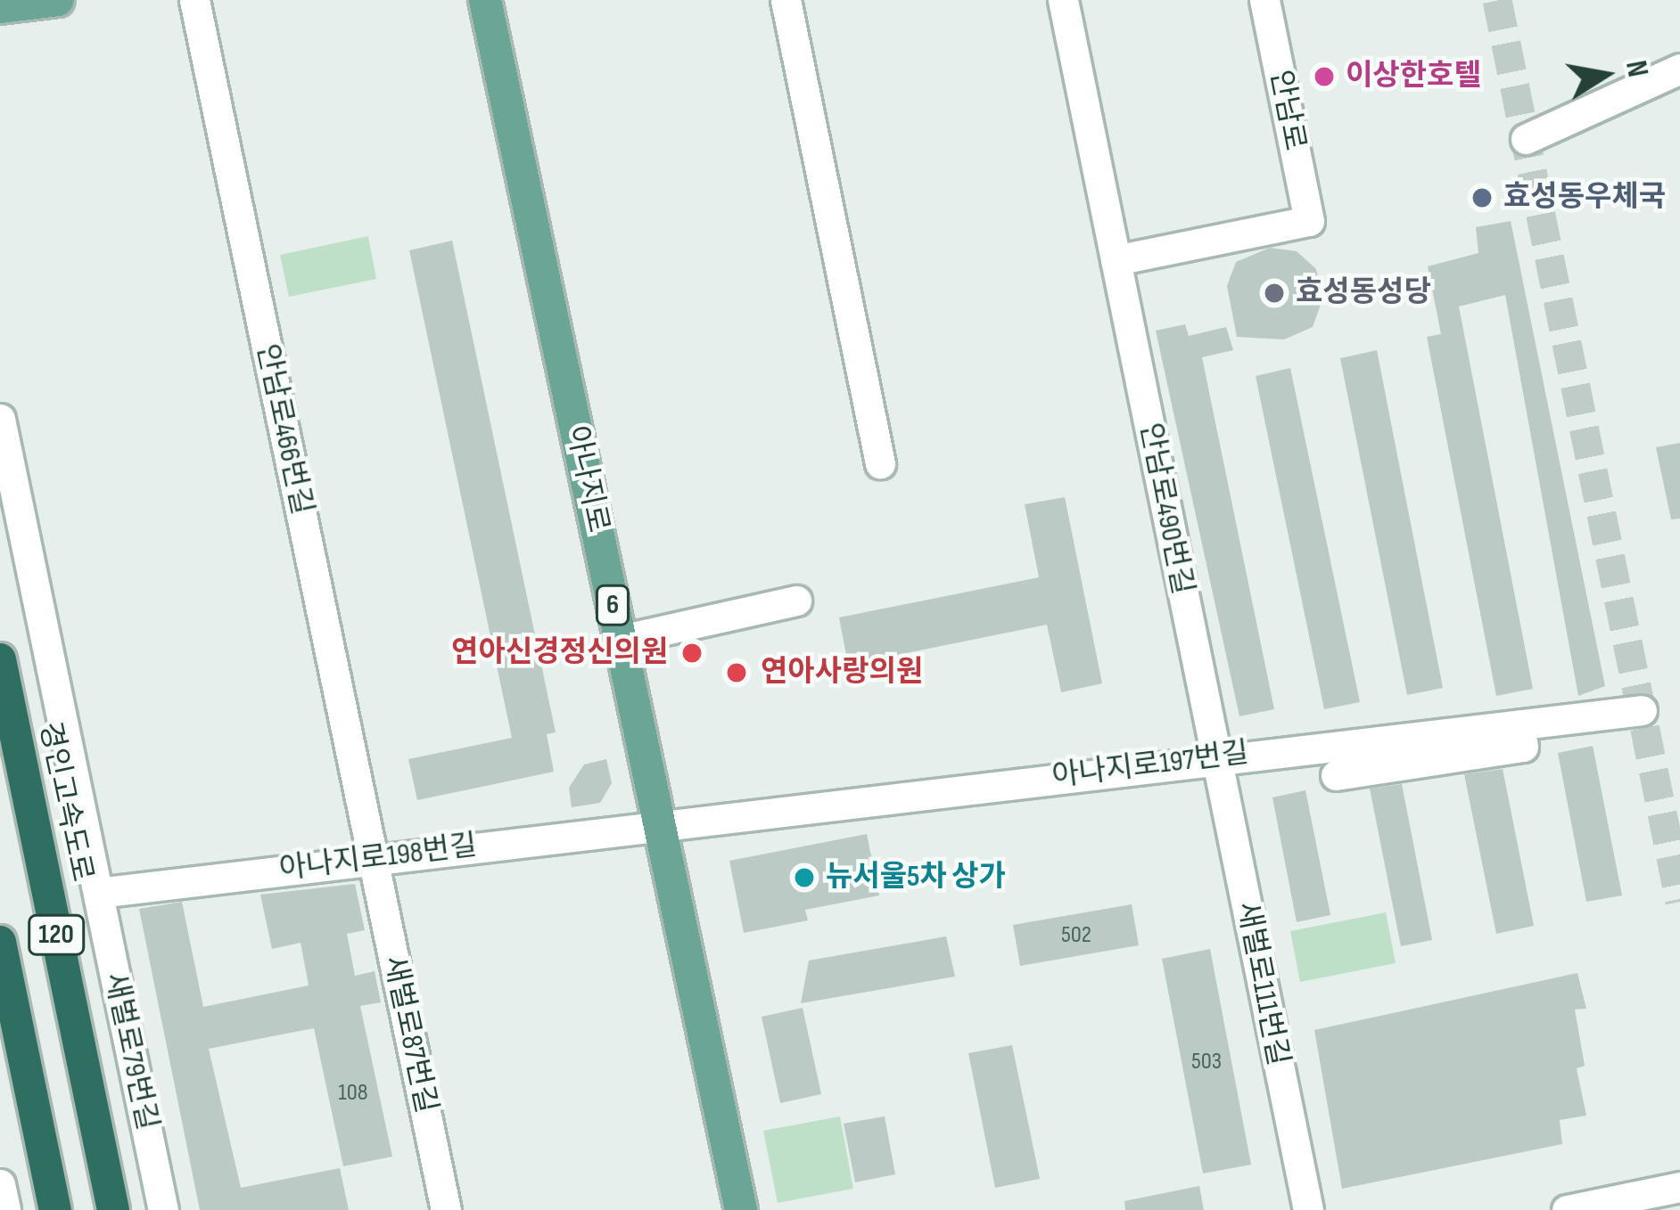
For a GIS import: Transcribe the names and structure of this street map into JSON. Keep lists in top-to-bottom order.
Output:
{
  "streets": {
    "highway": ["경인고속도로", "120"],
    "main road": ["아나지로", "6"],
    "street": [
      "안남로",
      "안남로466번길",
      "안남로490번길",
      "아나지로197번길",
      "아나지로198번길",
      "새벌로111번길",
      "새벌로87번길",
      "새벌로79번길"
    ]
  },
  "crossings": [
    ["안남로", "안남로490번길"],
    ["안남로466번길", "아나지로198번길"],
    ["안남로466번길", "새벌로87번길"],
    ["아나지로", "아나지로197번길"],
    ["아나지로", "아나지로198번길"],
    ["안남로490번길", "아나지로197번길"],
    ["안남로490번길", "새벌로111번길"],
    ["아나지로197번길", "아나지로198번길"],
    ["아나지로197번길", "새벌로111번길"],
    ["아나지로198번길", "새벌로87번길"],
    ["아나지로198번길", "새벌로79번길"]
  ],
  "places": [
    "이상한호텔",
    "효성동우체국",
    "효성동성당",
    "연아신경정신의원",
    "연아사랑의원",
    "뉴서울5차 상가"
  ],
  "house_numbers": ["502", "503", "108"],
  "north": "right"
}
